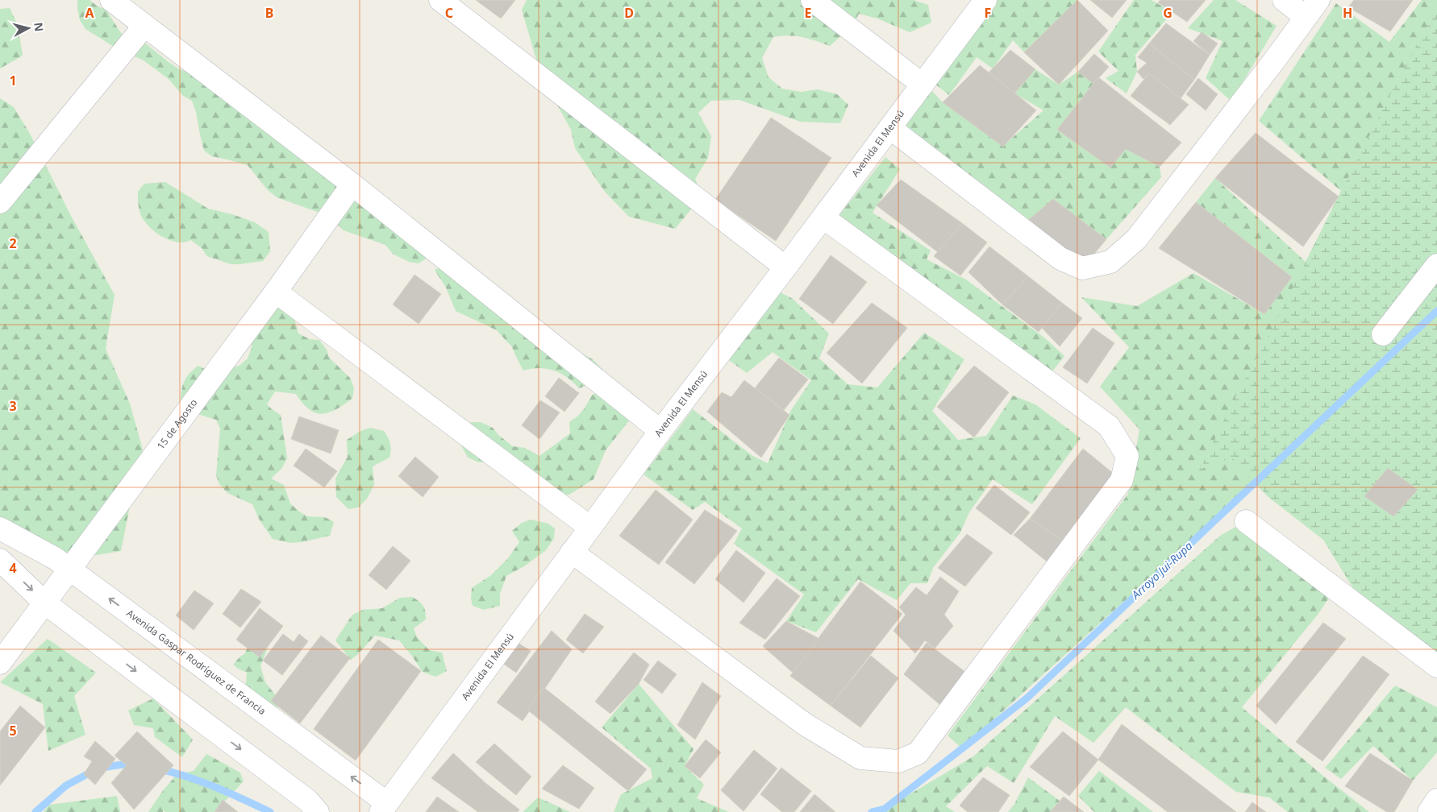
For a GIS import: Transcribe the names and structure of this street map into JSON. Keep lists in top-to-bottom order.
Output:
{
  "streets": {
    "street": ["Avenida El Mensú", "15 de Agosto", "Avenida Gaspar Rodríguez de Francia"]
  },
  "crossings": [
    ["Avenida El Mensú", "Avenida Gaspar Rodríguez de Francia"],
    ["15 de Agosto", "Avenida Gaspar Rodríguez de Francia"]
  ],
  "water": ["Arroyo Jui-Rupa"],
  "north": "right",
  "grid": {
    "columns": [
      "A",
      "B",
      "C",
      "D",
      "E",
      "F",
      "G",
      "H"
    ],
    "rows": [
      "1",
      "2",
      "3",
      "4",
      "5"
    ]
  }
}
